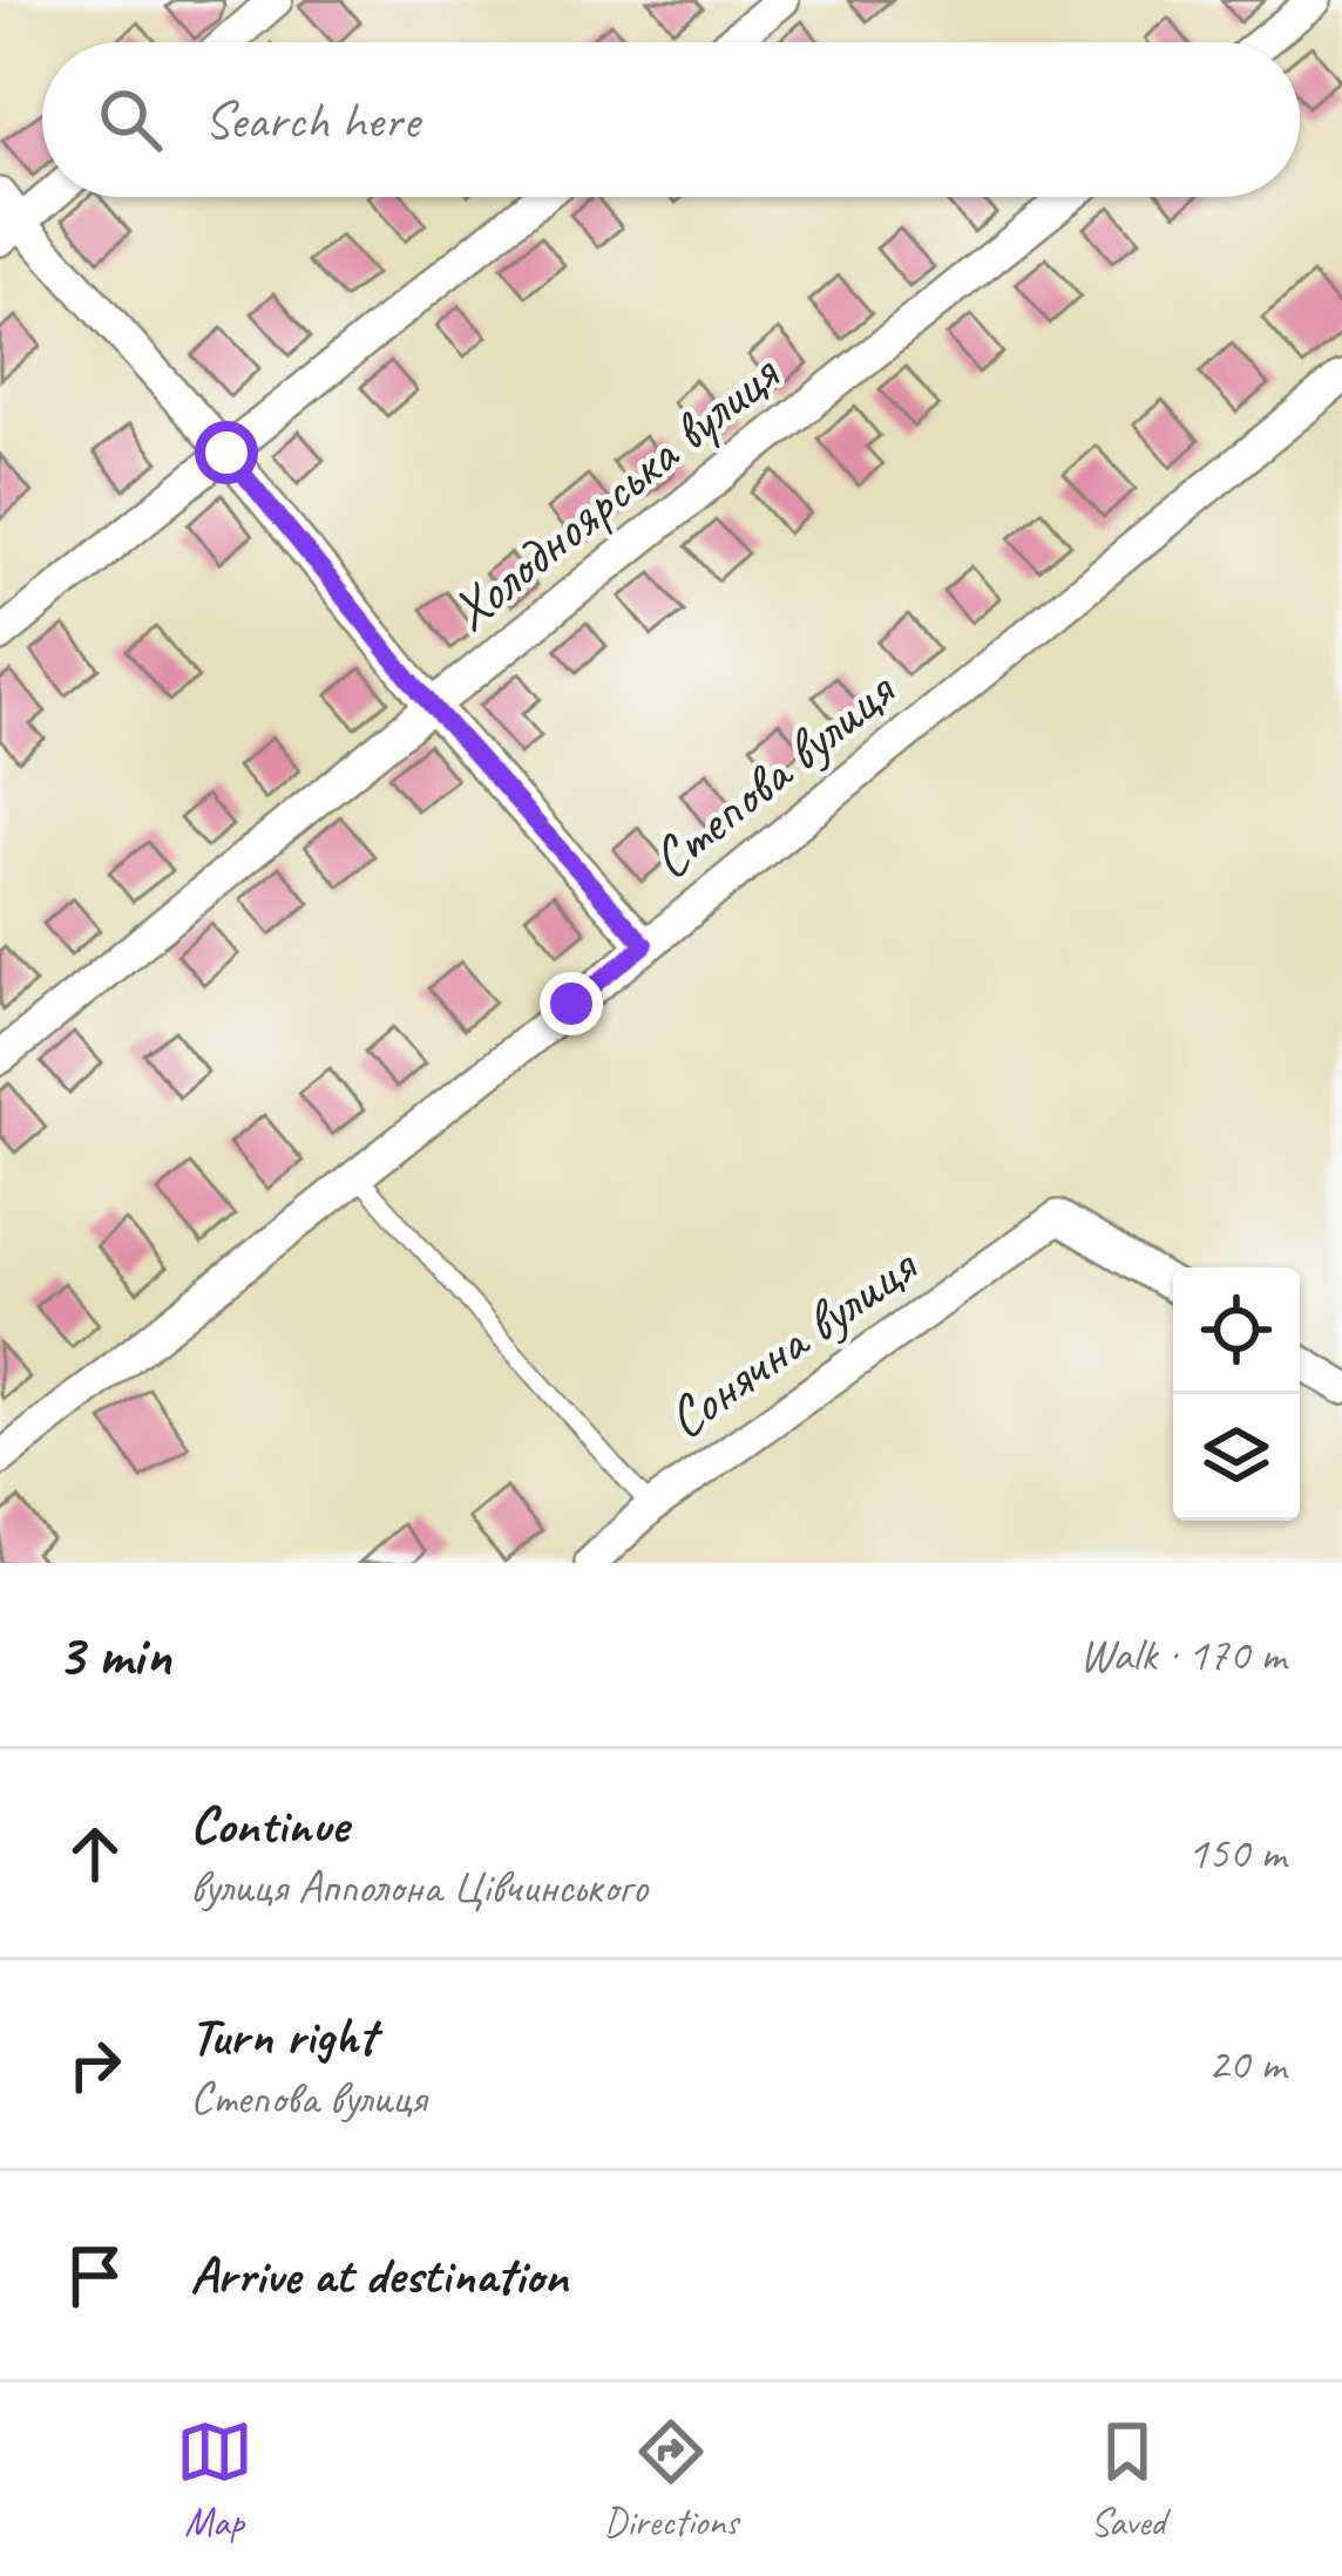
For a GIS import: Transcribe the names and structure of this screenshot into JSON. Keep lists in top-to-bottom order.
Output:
{
  "streets": {
    "street": ["Холодноярська вулиця", "Степова вулиця", "Сонячна вулиця"]
  },
  "page": {
    "search": "Search here",
    "heading": ["3 min", "Walk · 170 m"],
    "list": [
      ["Continue", "вулиця Апполона Цівчинського", "150 m"],
      ["Turn right", "Степова вулиця", "20 m"],
      "Arrive at destination"
    ],
    "nav": ["Map", "Directions", "Saved"]
  }
}
